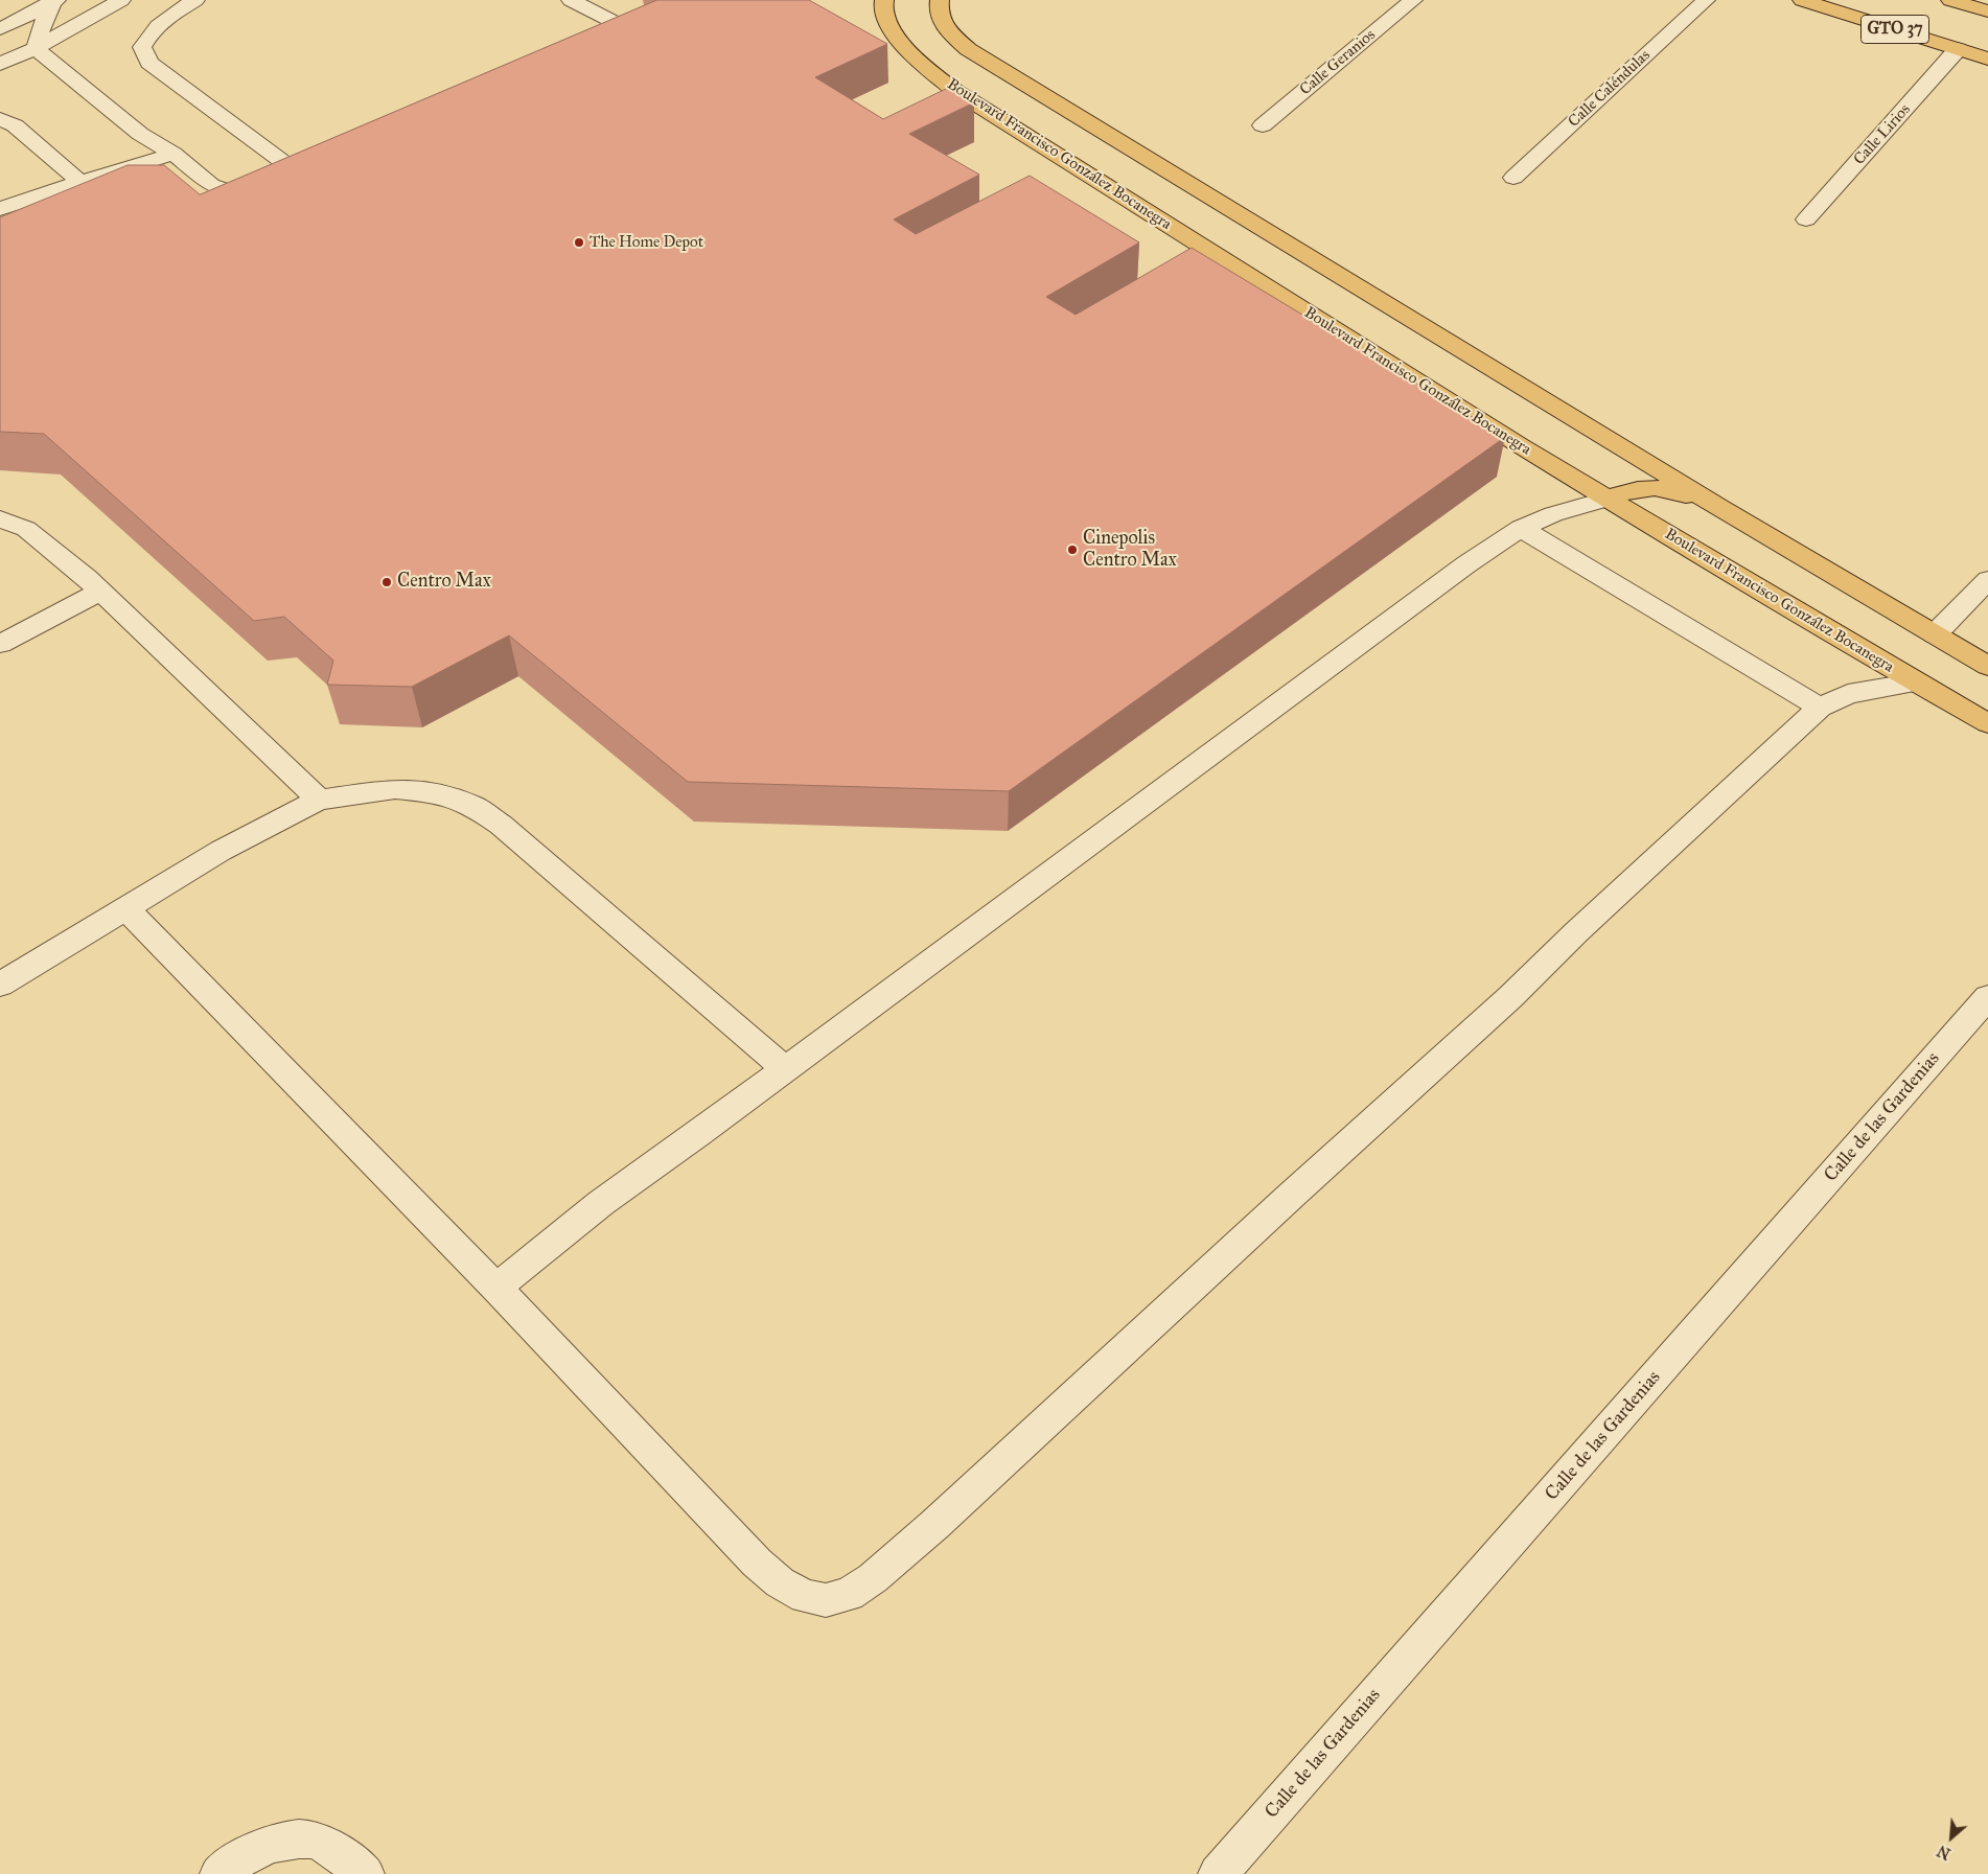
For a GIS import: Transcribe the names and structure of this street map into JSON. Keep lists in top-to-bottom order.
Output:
{
  "streets": {
    "main road": ["GTO 37", "Boulevard Francisco González Bocanegra"],
    "street": [
      "Calle Geranios",
      "Calle Caléndulas",
      "Calle Lirios",
      "Calle de las Gardenias"
    ]
  },
  "crossings": [
    ["GTO 37", "Calle Lirios"]
  ],
  "places": ["The Home Depot", "Cinepolis Centro Max", "Centro Max"],
  "north": "bottom left"
}
